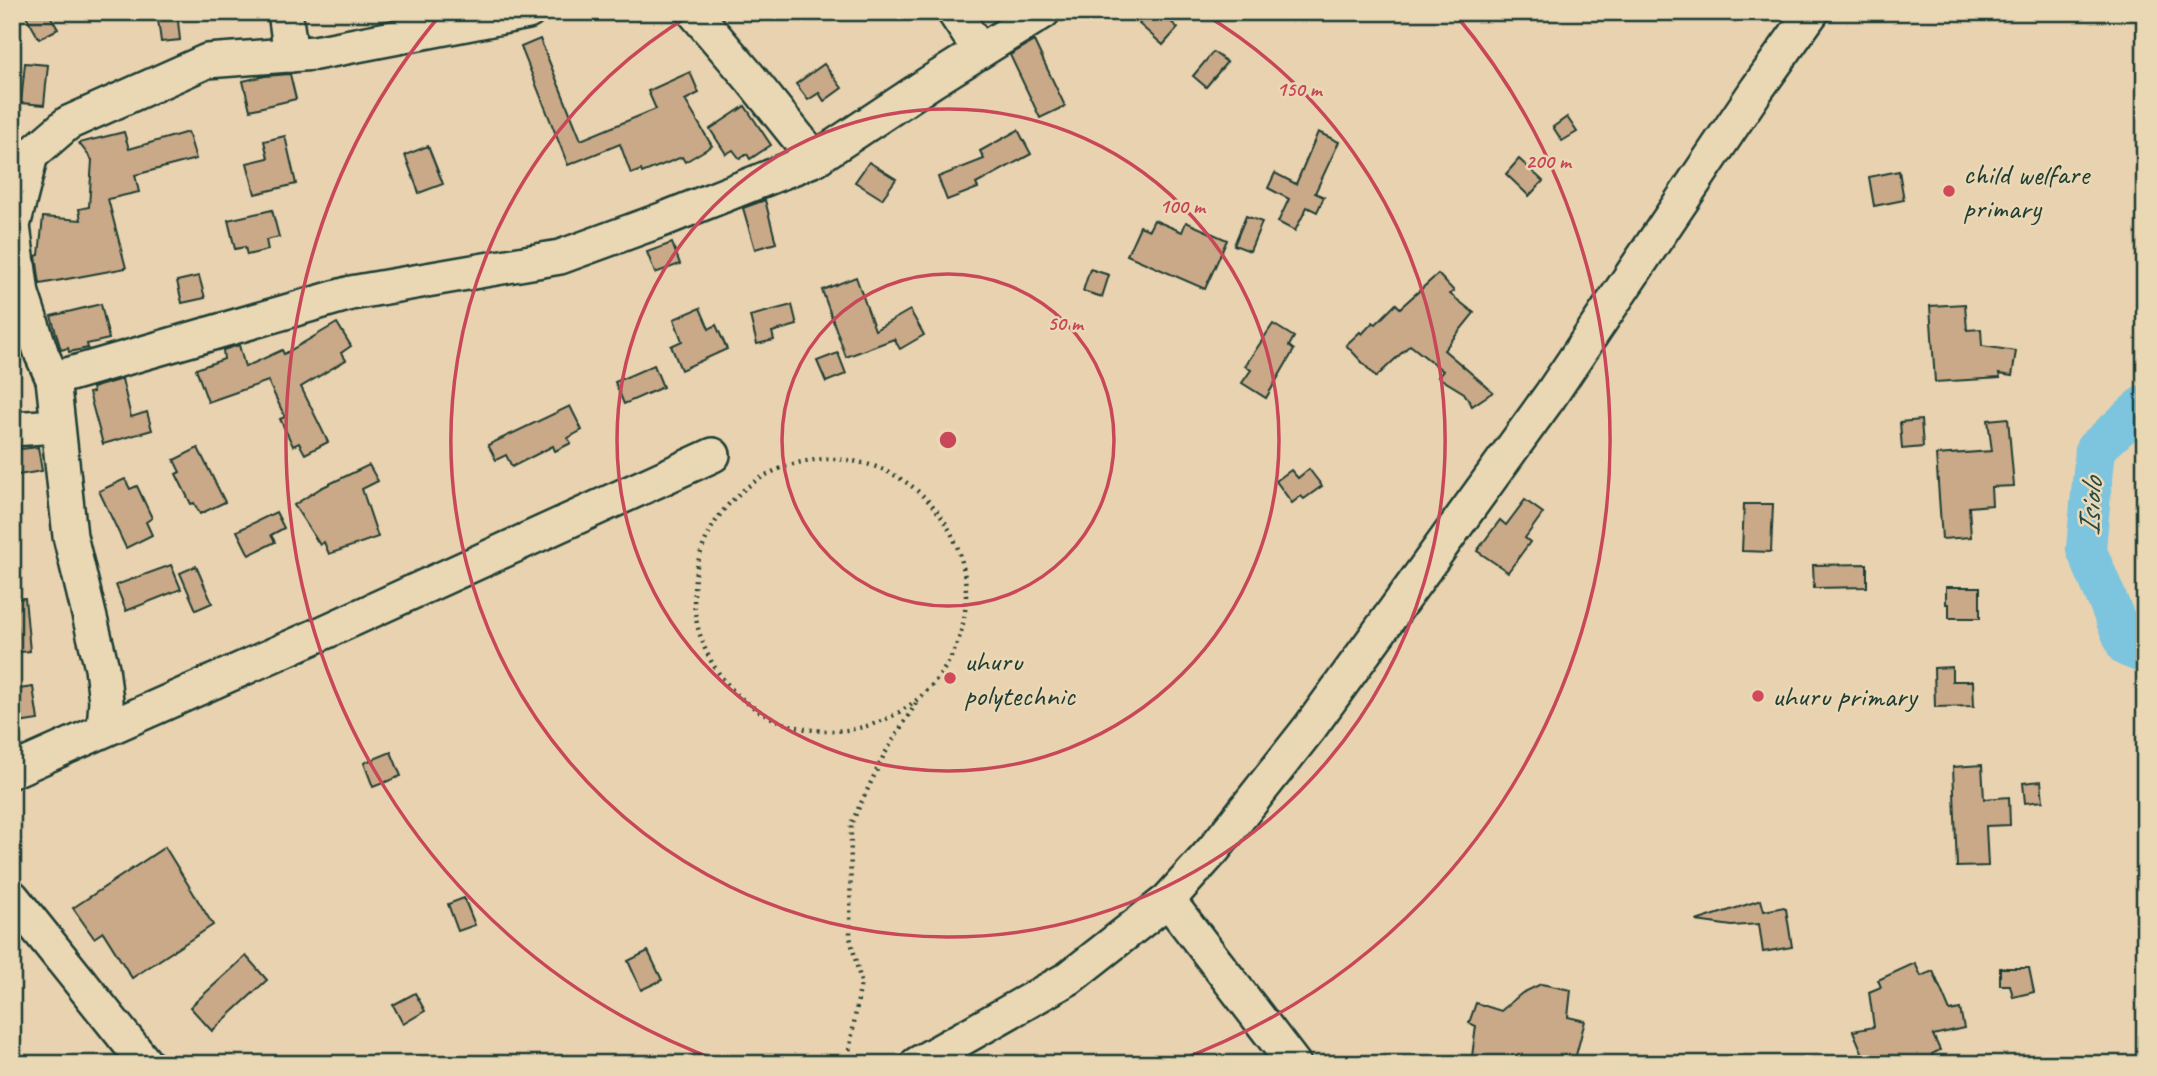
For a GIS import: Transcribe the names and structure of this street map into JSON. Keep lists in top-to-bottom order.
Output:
{
  "water": ["Isiolo"],
  "places": ["child welfare primary", "uhuru polytechnic", "uhuru primary"],
  "rings": [
    "150 m",
    "200 m",
    "100 m",
    "50 m"
  ]
}
